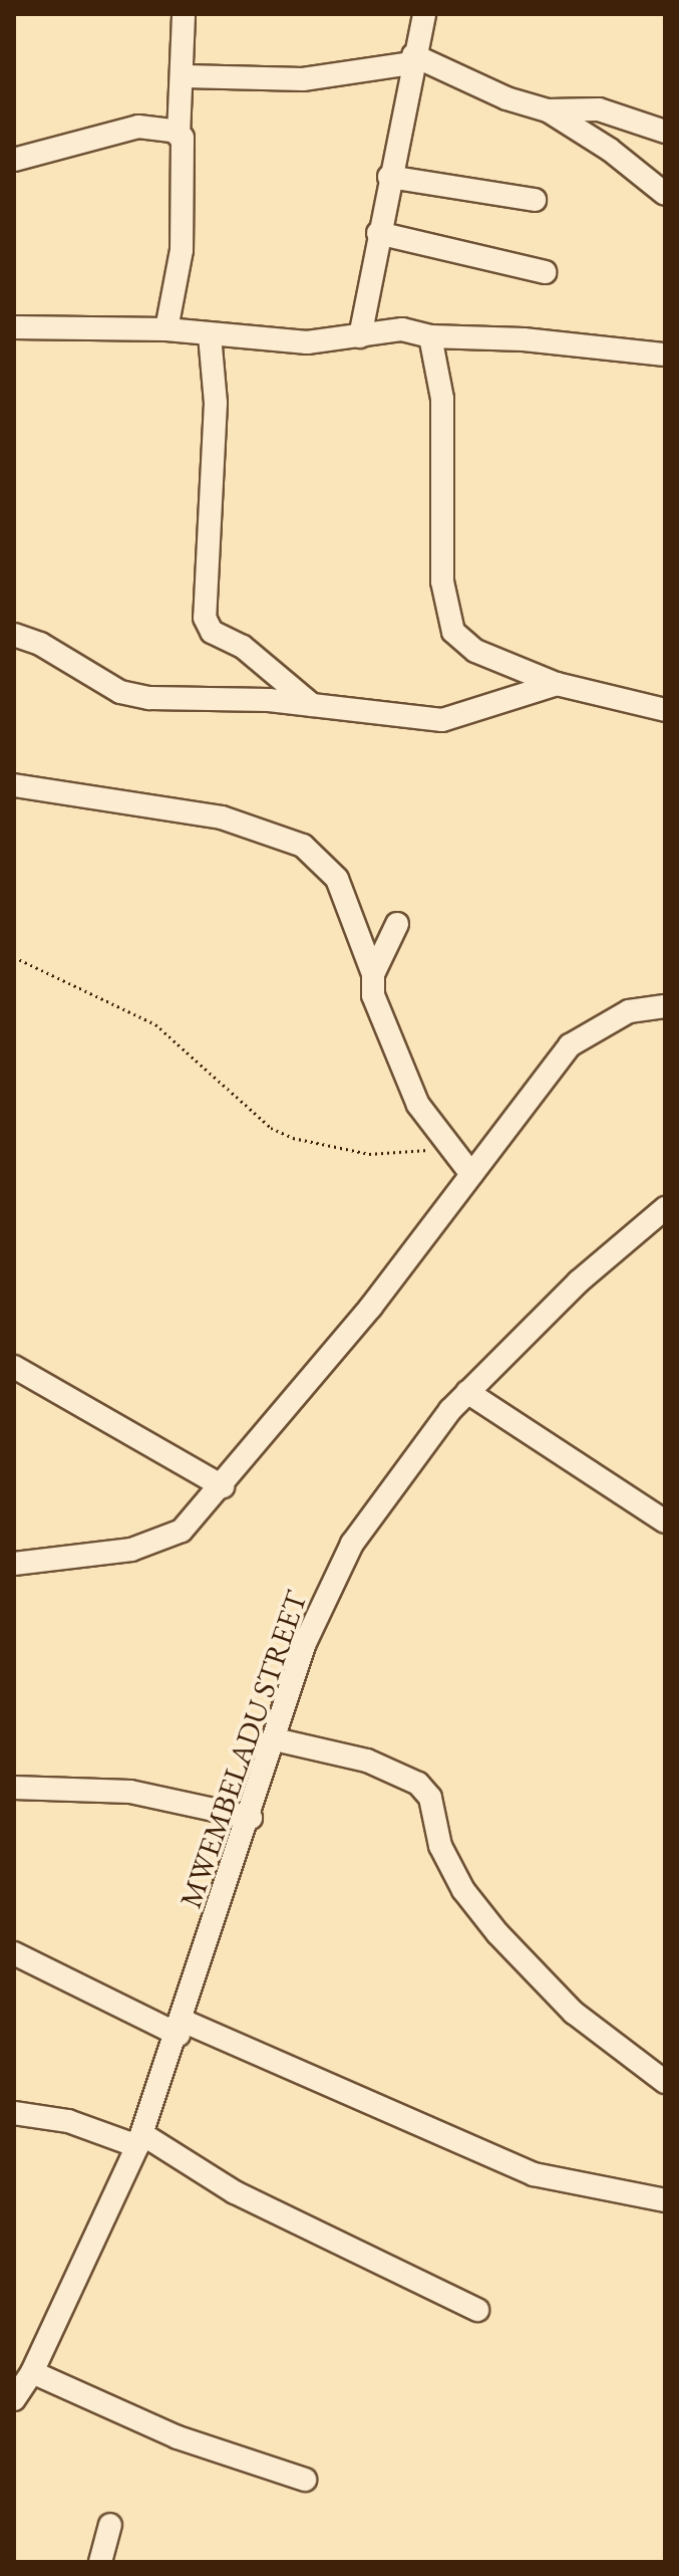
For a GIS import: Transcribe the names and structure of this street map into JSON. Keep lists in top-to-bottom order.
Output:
{
  "streets": {
    "street": ["MWEMBELADU STREET"]
  }
}
